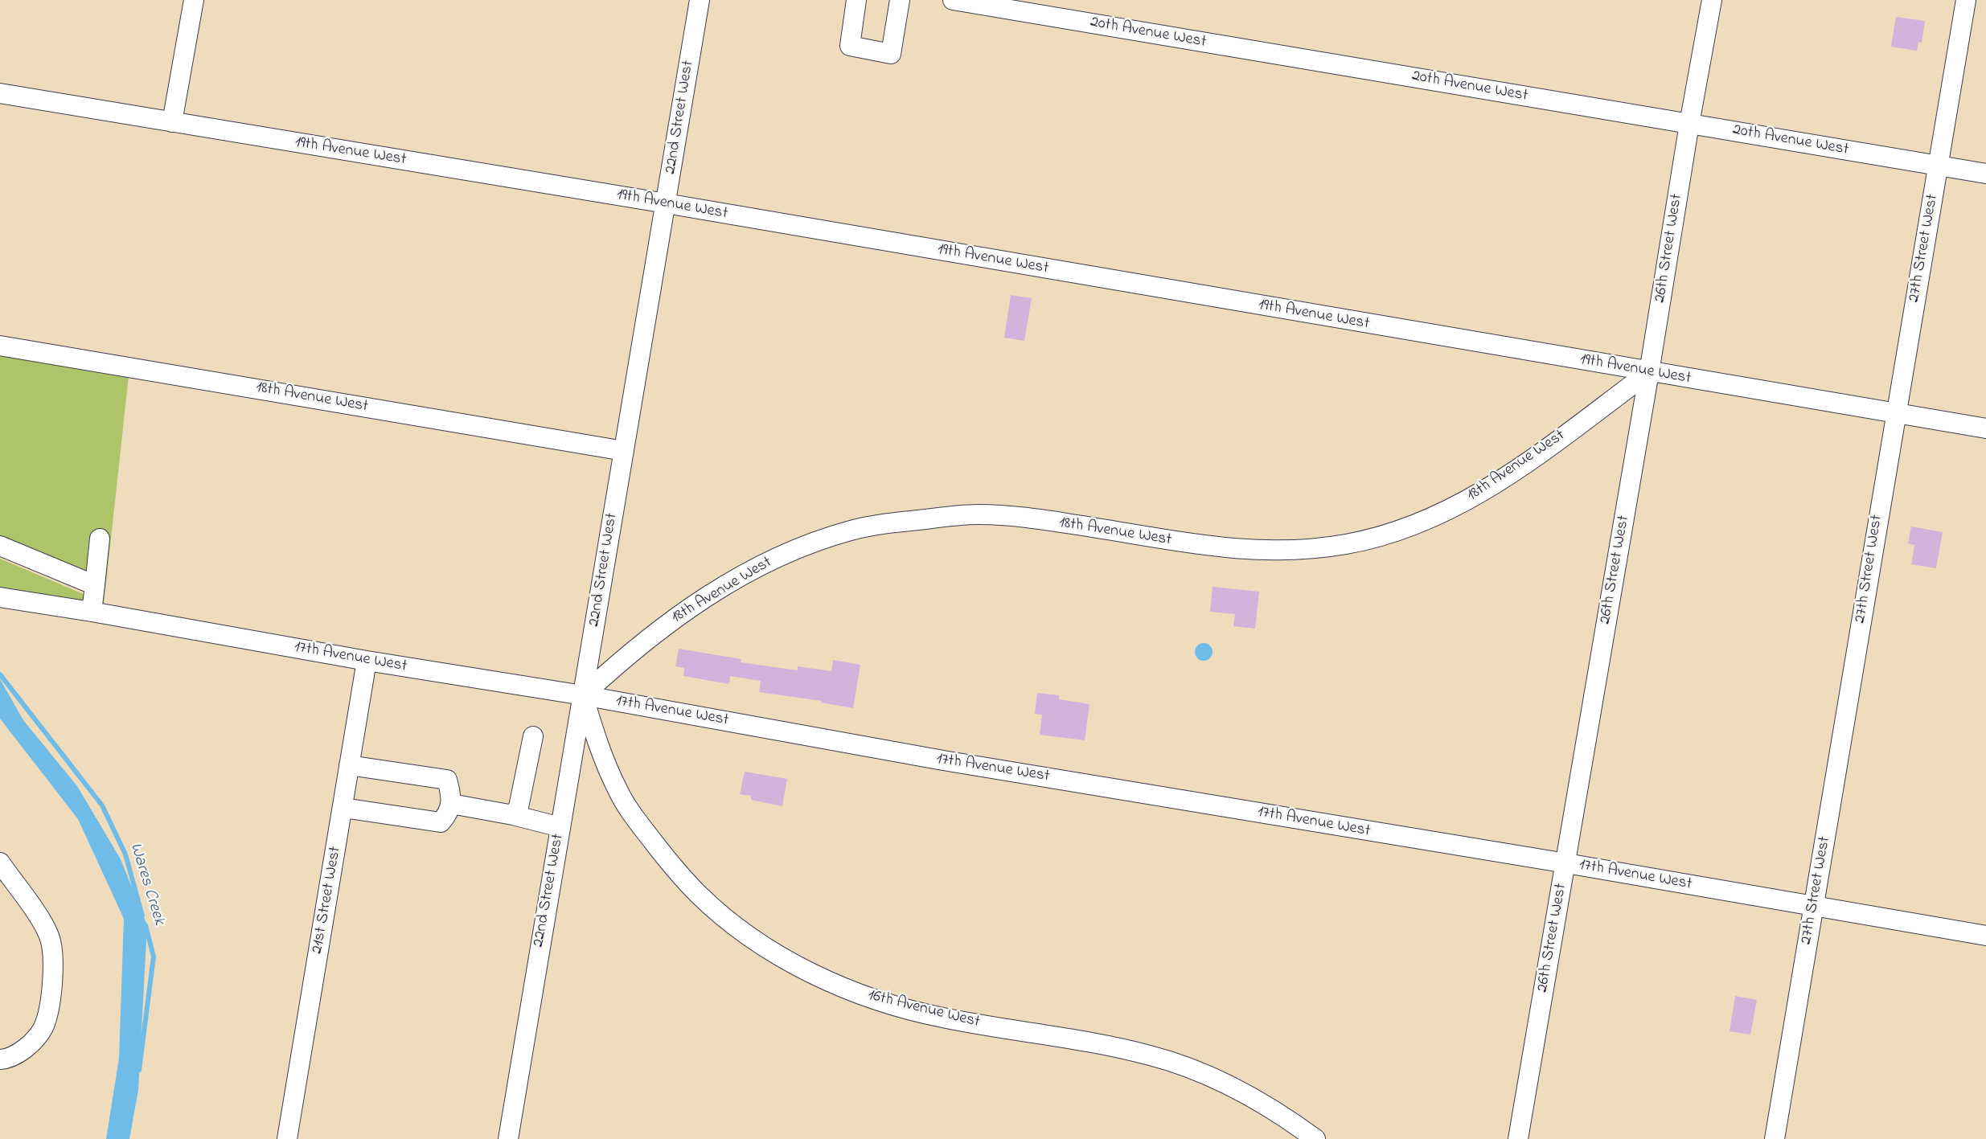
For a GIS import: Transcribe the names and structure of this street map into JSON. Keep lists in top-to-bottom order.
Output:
{
  "streets": {
    "street": [
      "20th Avenue West",
      "22nd Street West",
      "19th Avenue West",
      "26th Street West",
      "27th Street West",
      "18th Avenue West",
      "17th Avenue West",
      "21st Street West",
      "16th Avenue West"
    ]
  },
  "crossings": [
    ["20th Avenue West", "26th Street West"],
    ["20th Avenue West", "27th Street West"],
    ["22nd Street West", "19th Avenue West"],
    ["22nd Street West", "18th Avenue West"],
    ["22nd Street West", "17th Avenue West"],
    ["22nd Street West", "16th Avenue West"],
    ["19th Avenue West", "26th Street West"],
    ["19th Avenue West", "27th Street West"],
    ["19th Avenue West", "18th Avenue West"],
    ["26th Street West", "18th Avenue West"],
    ["26th Street West", "17th Avenue West"],
    ["27th Street West", "17th Avenue West"],
    ["18th Avenue West", "17th Avenue West"],
    ["18th Avenue West", "16th Avenue West"],
    ["17th Avenue West", "21st Street West"],
    ["17th Avenue West", "16th Avenue West"]
  ],
  "water": ["Wares Creek"]
}
